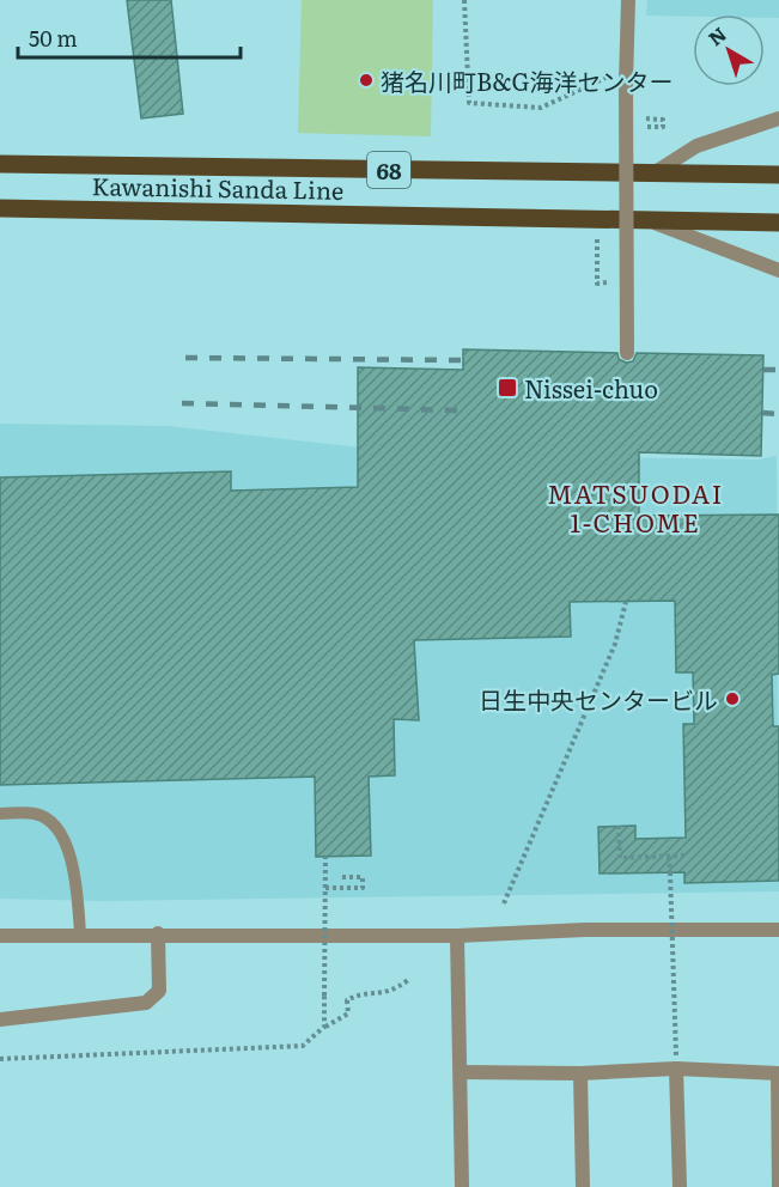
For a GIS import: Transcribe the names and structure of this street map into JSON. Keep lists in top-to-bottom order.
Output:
{
  "streets": {
    "main road": ["68", "Kawanishi Sanda Line"]
  },
  "districts": ["MATSUODAI 1-CHOME"],
  "places": {
    "other": ["猪名川町B&G海洋センター", "日生中央センタービル"],
    "transit": ["Nissei-chuo"]
  },
  "scale_bar": "50 m",
  "north": "top left"
}
